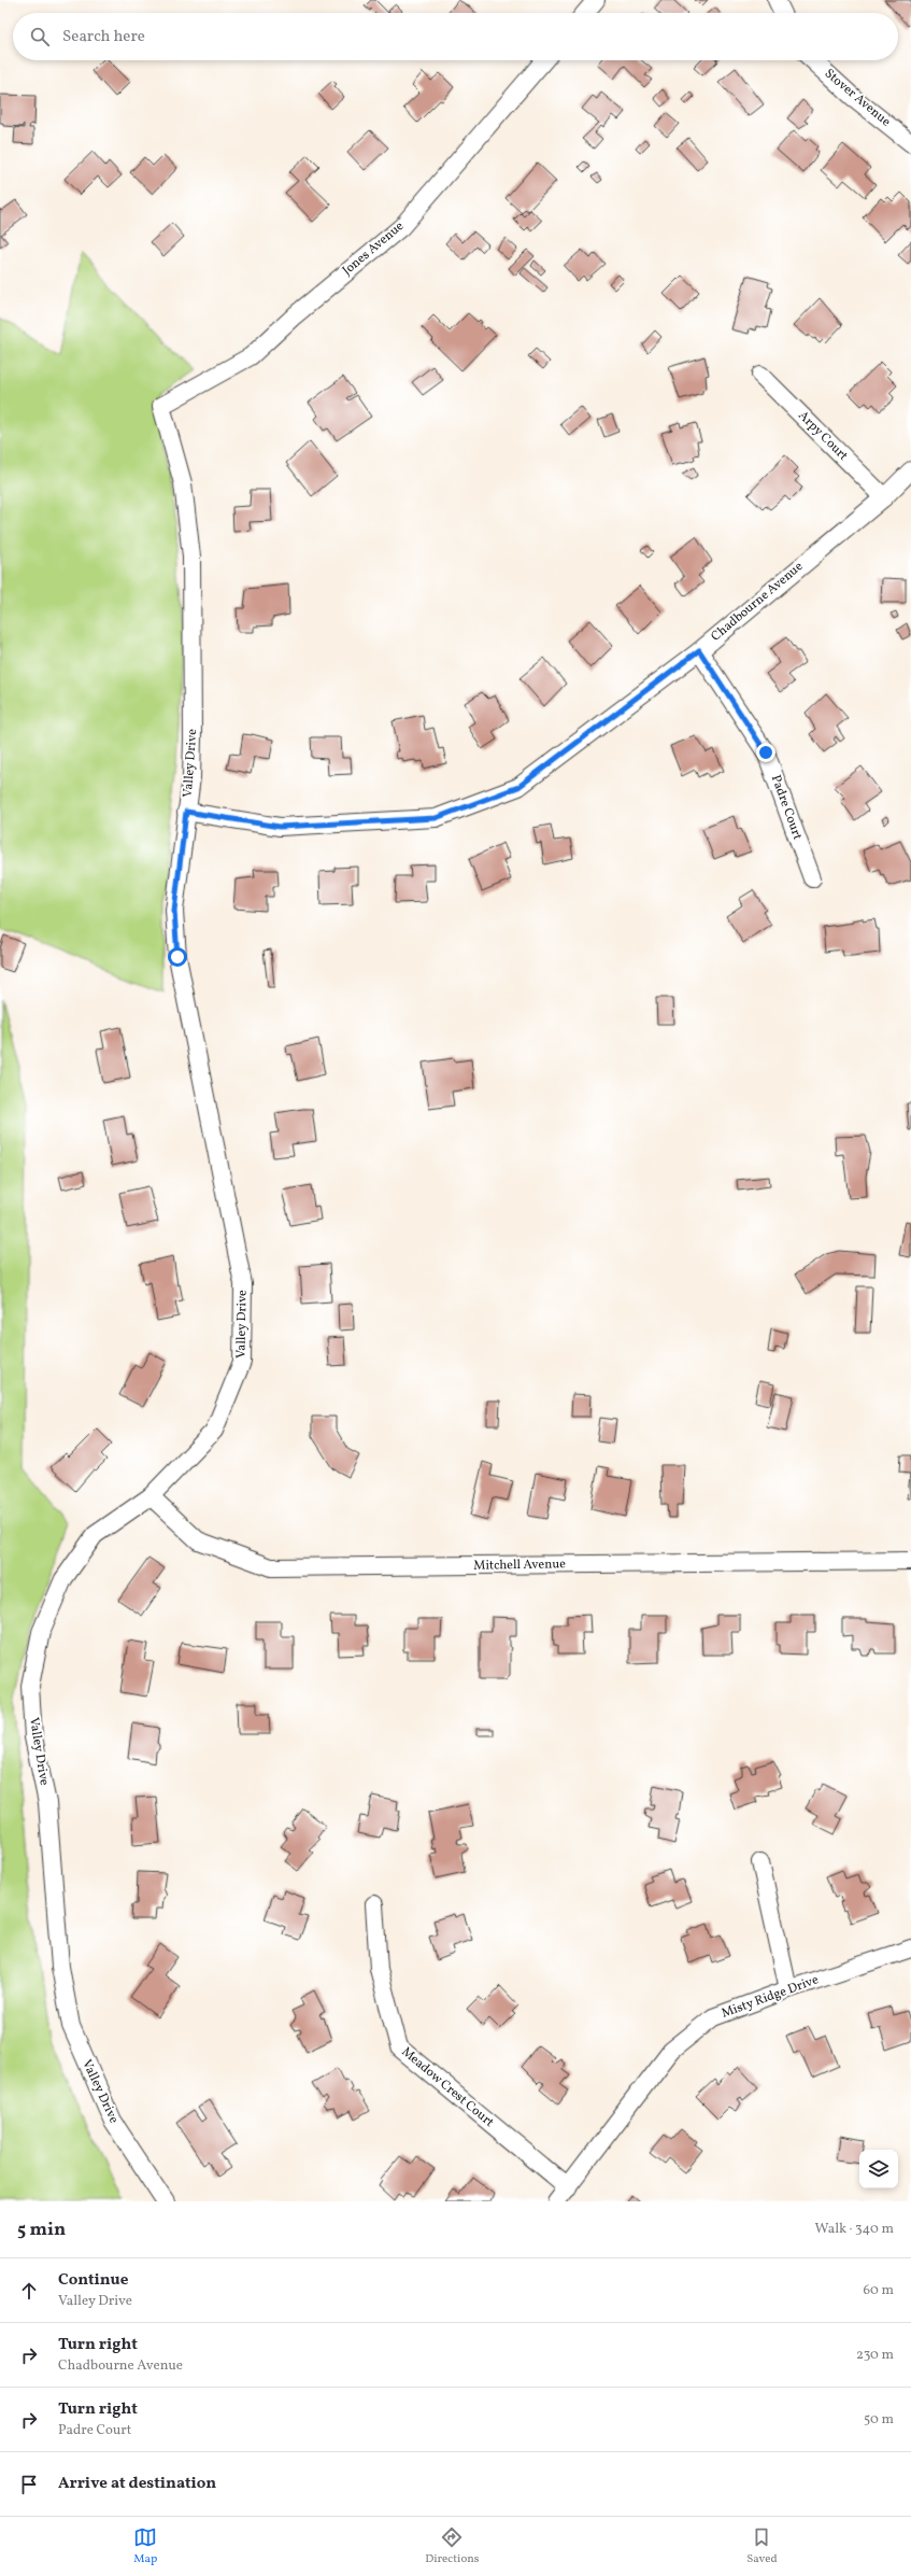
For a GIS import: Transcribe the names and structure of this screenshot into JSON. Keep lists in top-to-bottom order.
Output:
{
  "streets": {
    "street": [
      "Stover Avenue",
      "Jones Avenue",
      "Arpy Court",
      "Chadbourne Avenue",
      "Valley Drive",
      "Padre Court",
      "Mitchell Avenue",
      "Misty Ridge Drive",
      "Meadow Crest Court"
    ]
  },
  "crossings": [
    ["Jones Avenue", "Valley Drive"],
    ["Arpy Court", "Chadbourne Avenue"],
    ["Chadbourne Avenue", "Valley Drive"],
    ["Chadbourne Avenue", "Padre Court"],
    ["Valley Drive", "Mitchell Avenue"],
    ["Misty Ridge Drive", "Meadow Crest Court"]
  ],
  "page": {
    "search": "Search here",
    "heading": ["5 min", "Walk · 340 m"],
    "list": [
      ["Continue", "Valley Drive", "60 m"],
      ["Turn right", "Chadbourne Avenue", "230 m"],
      ["Turn right", "Padre Court", "50 m"],
      "Arrive at destination"
    ],
    "nav": ["Map", "Directions", "Saved"]
  }
}
